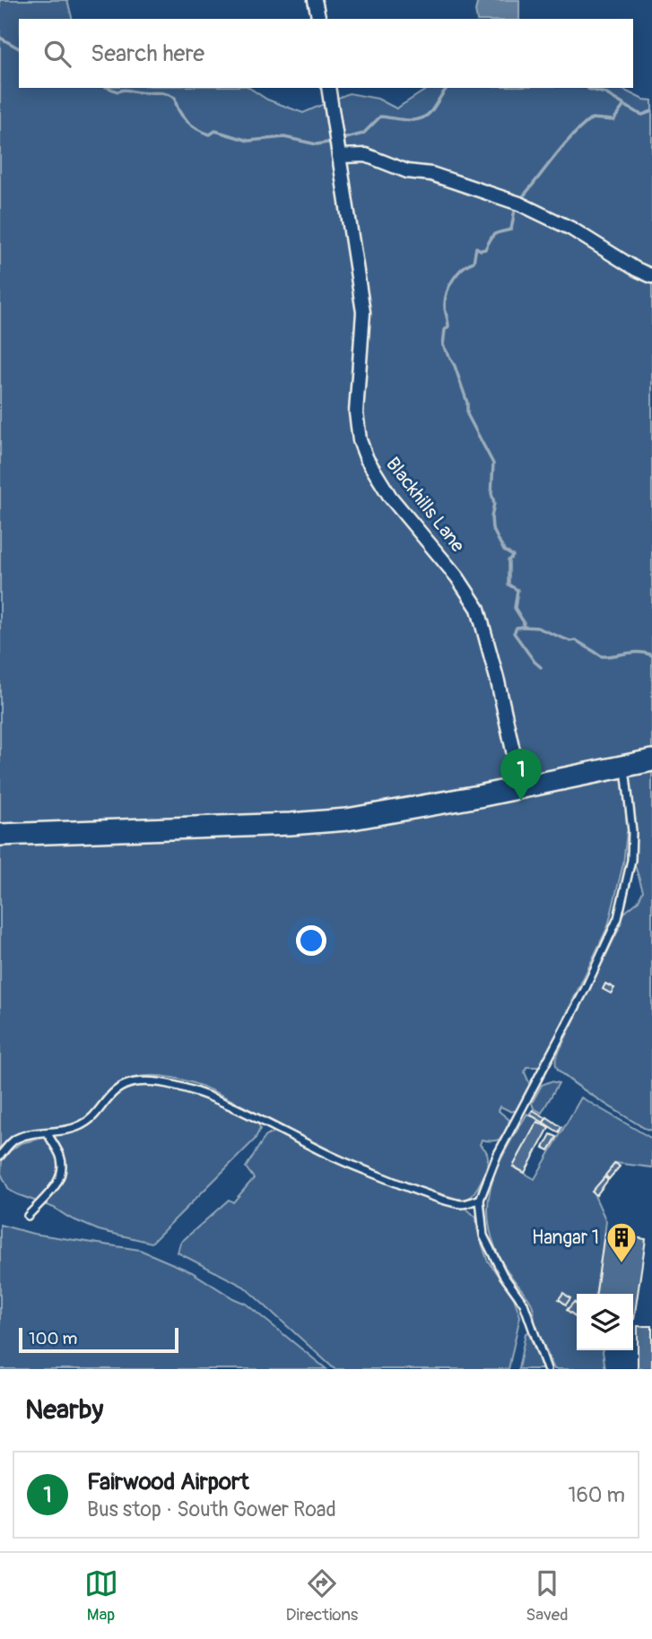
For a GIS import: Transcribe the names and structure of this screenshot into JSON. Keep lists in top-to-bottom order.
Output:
{
  "streets": {
    "street": ["Blackhills Lane"]
  },
  "places": {
    "building": ["Hangar 1"]
  },
  "scale_bar": "100 m",
  "page": {
    "search": "Search here",
    "pins": "1",
    "scale": "100 m",
    "heading": "Nearby",
    "list": [
      {
        "mark": "1",
        "name": "Fairwood Airport",
        "note": "Bus stop · South Gower Road",
        "value": "160 m"
      }
    ],
    "nav": ["Map", "Directions", "Saved"]
  }
}
